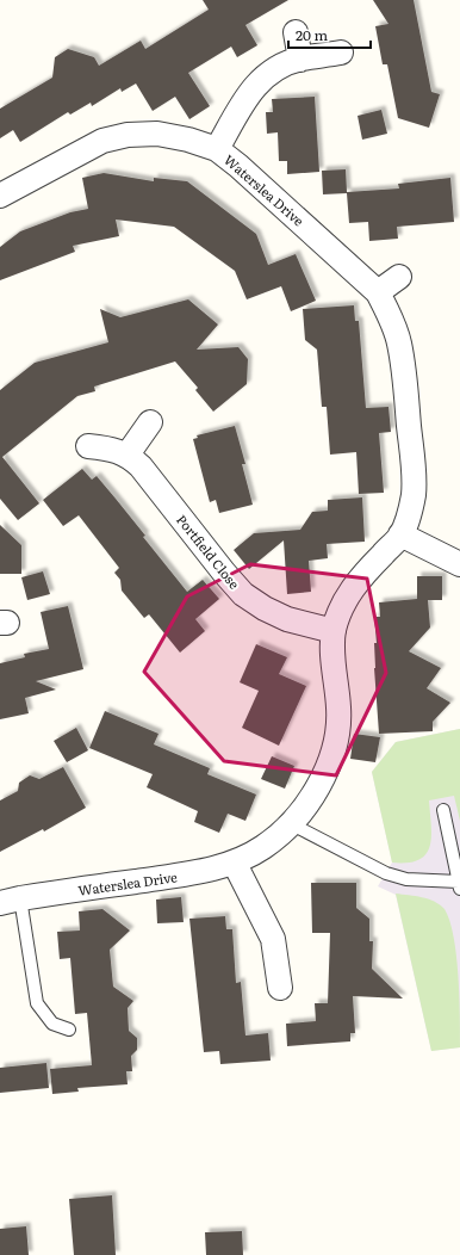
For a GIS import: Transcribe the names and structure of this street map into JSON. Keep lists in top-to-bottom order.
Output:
{
  "streets": {
    "street": ["Waterslea Drive", "Portfield Close"]
  },
  "crossings": [
    ["Waterslea Drive", "Portfield Close"]
  ],
  "scale_bar": "20 m"
}
